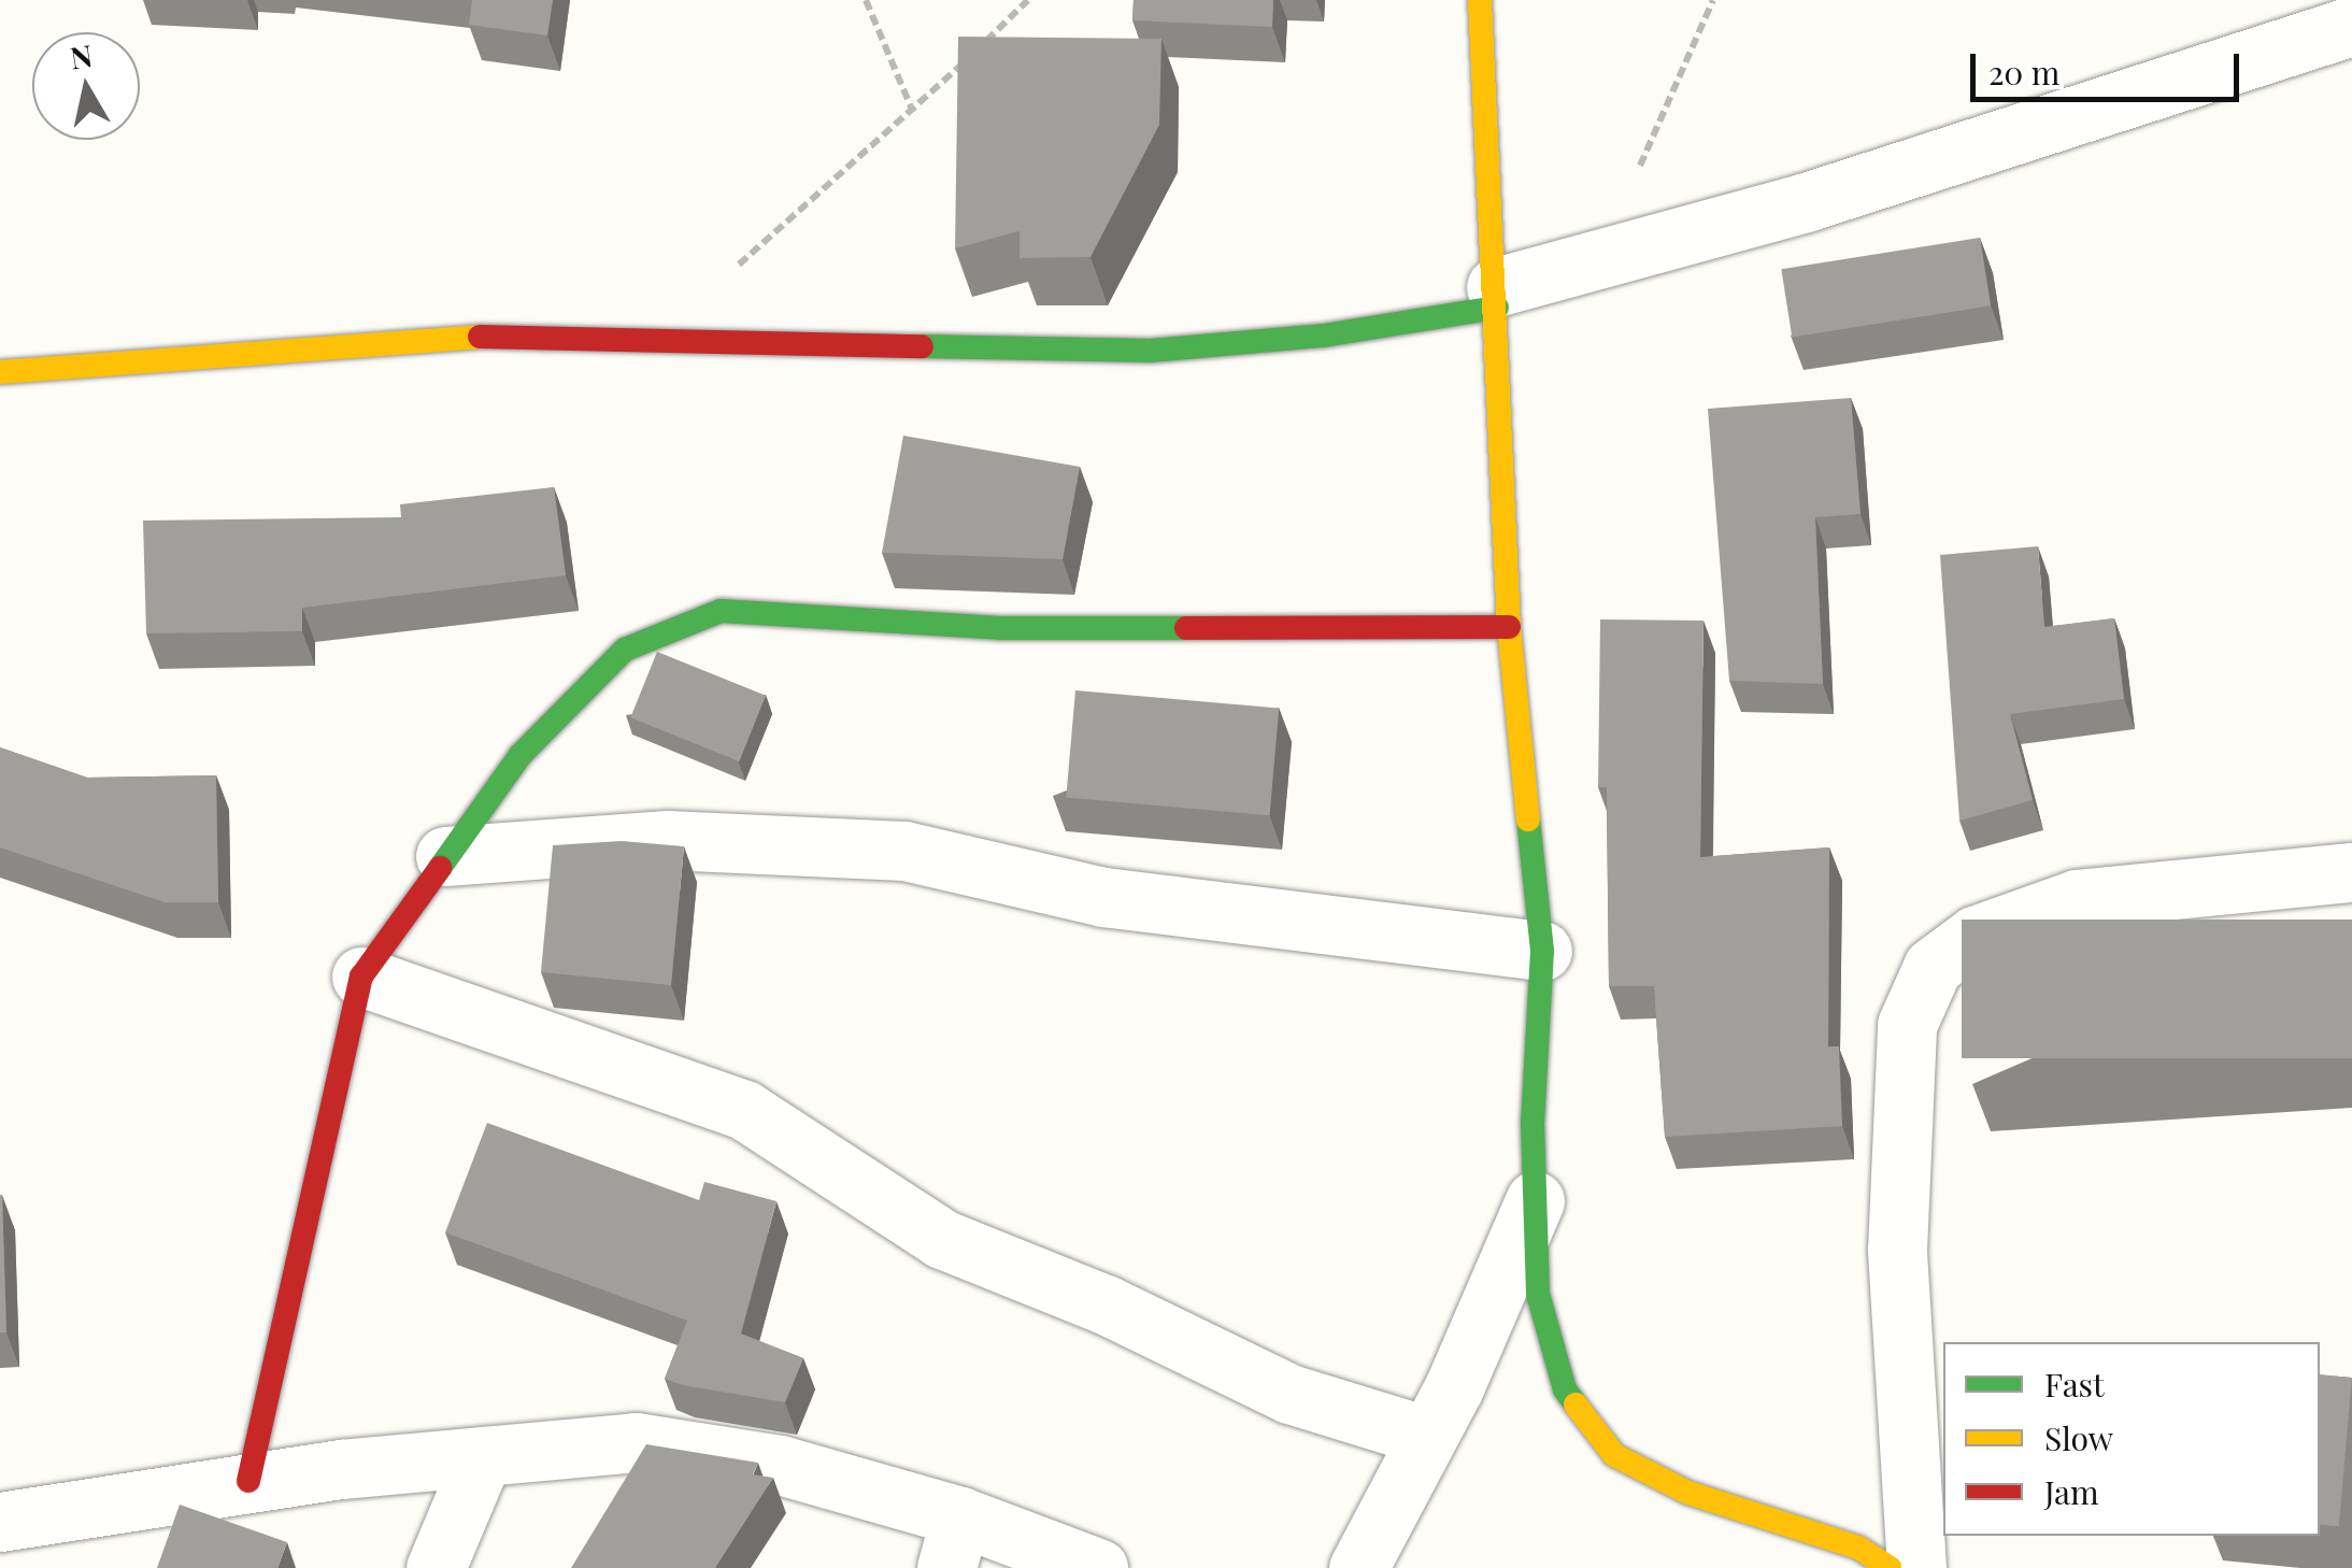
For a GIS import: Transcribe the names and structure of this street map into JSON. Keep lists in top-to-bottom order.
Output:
{
  "legend": ["Fast", "Slow", "Jam"],
  "scale_bar": "20 m",
  "north": "top"
}
